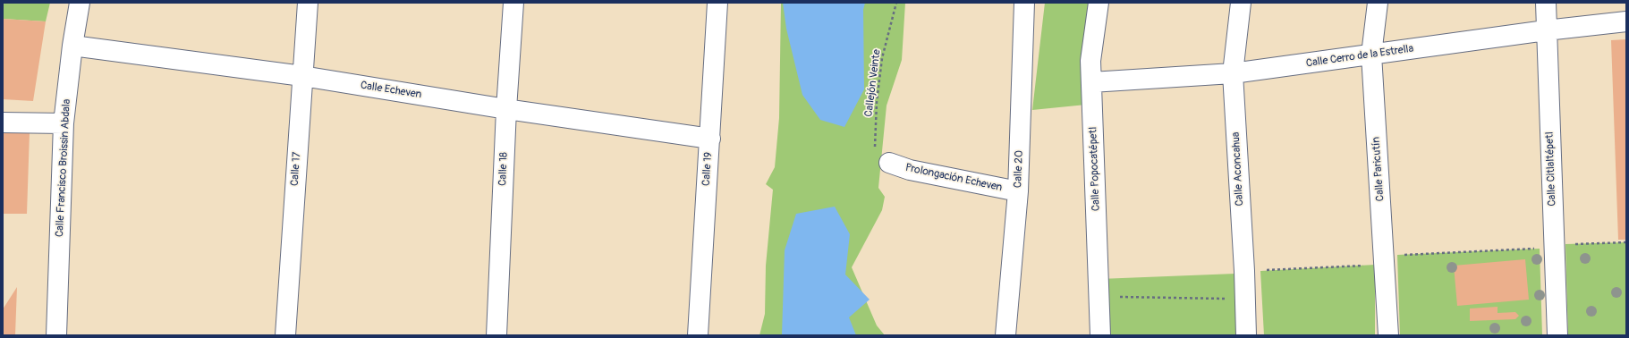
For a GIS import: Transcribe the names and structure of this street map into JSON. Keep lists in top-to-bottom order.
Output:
{
  "streets": {
    "street": [
      "Calle Cerro de la Estrella",
      "Calle Echeven",
      "Calle Francisco Broissin Abdala",
      "Calle 17",
      "Calle 18",
      "Calle 19",
      "Calle 20",
      "Calle Popocatépetl",
      "Calle Aconcahua",
      "Calle Paricutín",
      "Calle Citlaltépetl",
      "Prolongación Echeven"
    ],
    "path": ["Callejón Veinte"]
  },
  "crossings": [
    ["Calle Cerro de la Estrella", "Calle Popocatépetl"],
    ["Calle Cerro de la Estrella", "Calle Aconcahua"],
    ["Calle Cerro de la Estrella", "Calle Paricutín"],
    ["Calle Cerro de la Estrella", "Calle Citlaltépetl"],
    ["Callejón Veinte", "Prolongación Echeven"],
    ["Calle Echeven", "Calle Francisco Broissin Abdala"],
    ["Calle Echeven", "Calle 17"],
    ["Calle Echeven", "Calle 18"],
    ["Calle Echeven", "Calle 19"],
    ["Calle 20", "Prolongación Echeven"]
  ]
}
